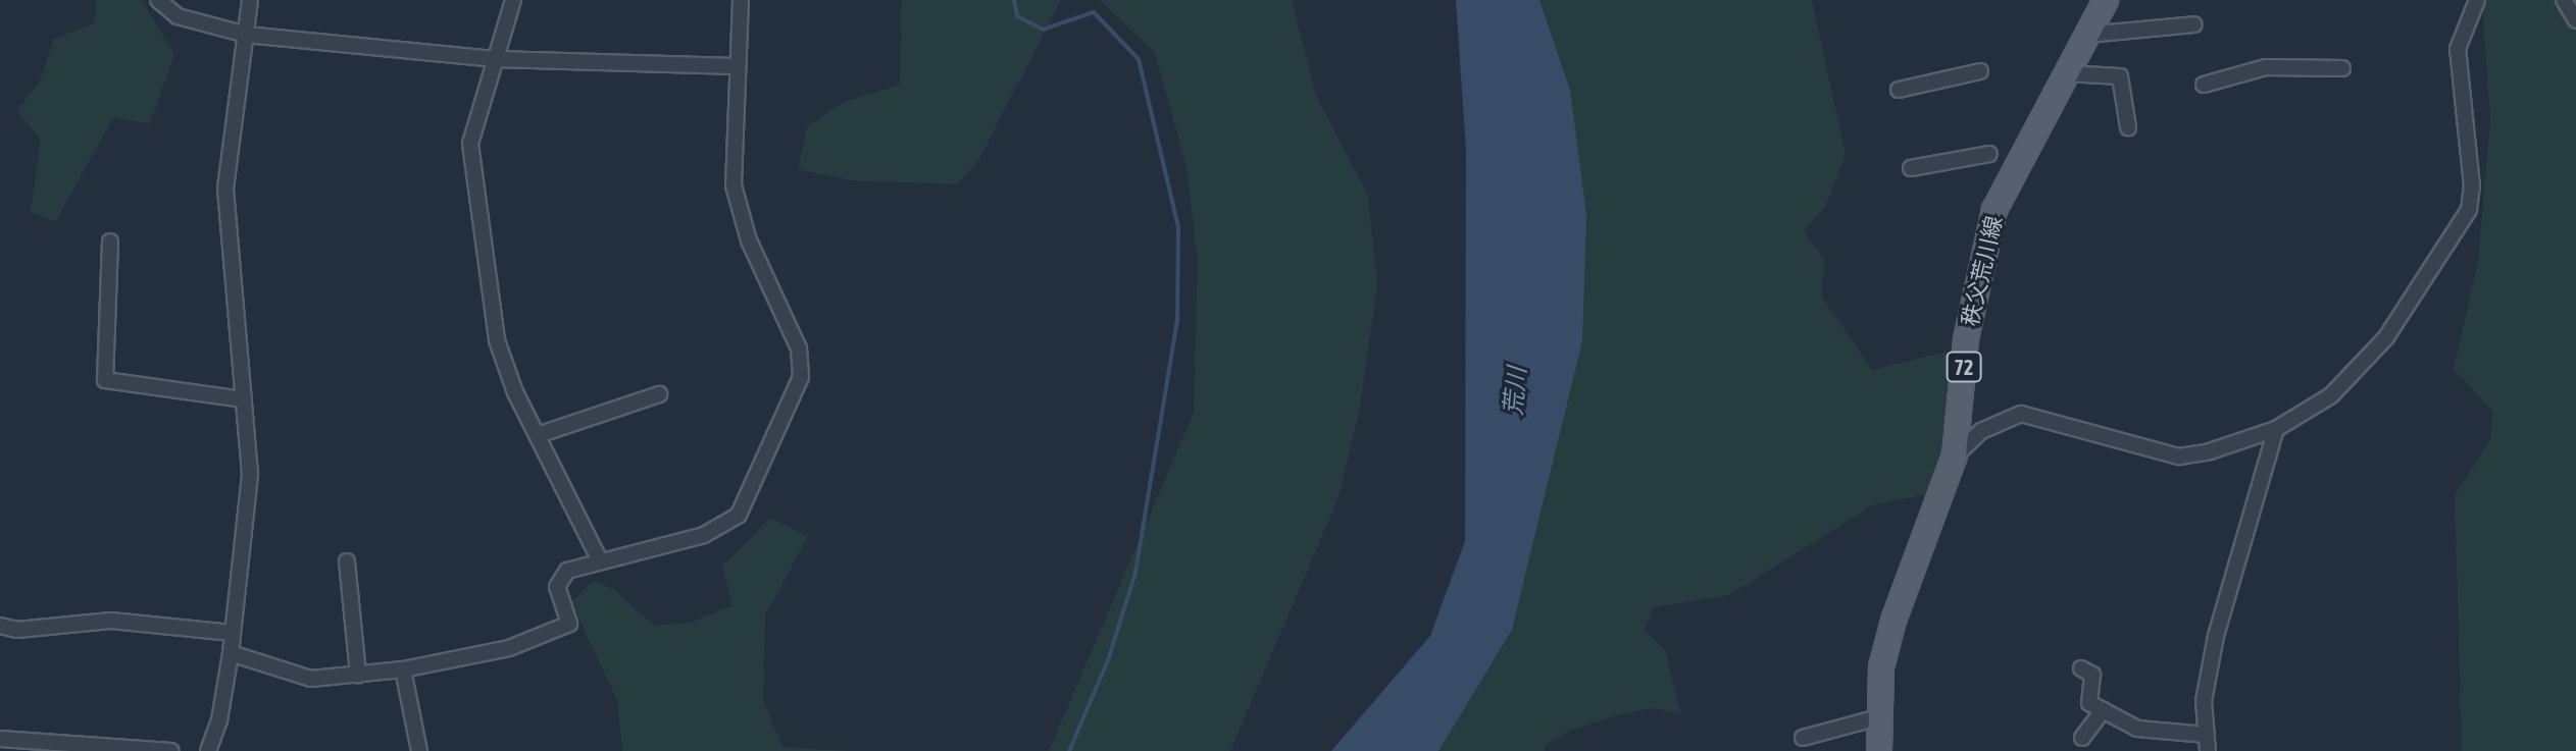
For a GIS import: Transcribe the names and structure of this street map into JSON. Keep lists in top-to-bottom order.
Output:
{
  "streets": {
    "main road": ["秩父荒川線", "72"]
  },
  "water": ["荒川"]
}
